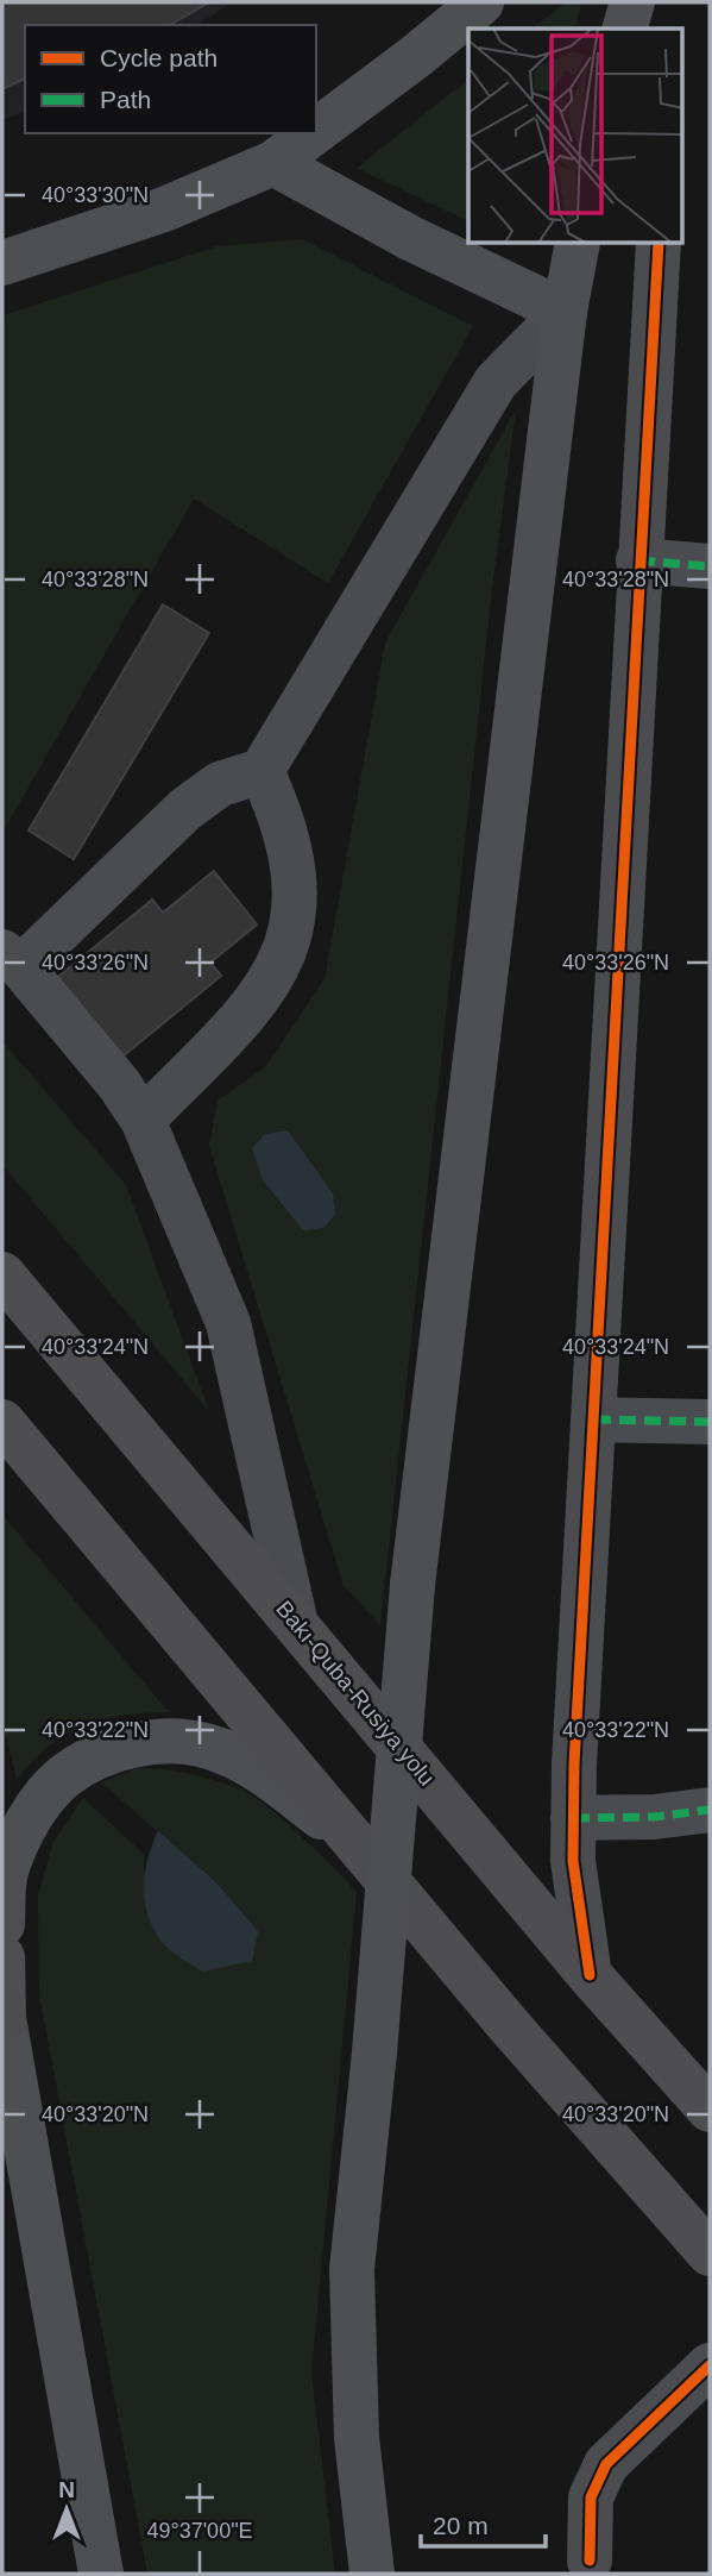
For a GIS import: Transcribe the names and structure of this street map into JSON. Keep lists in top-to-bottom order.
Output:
{
  "streets": {
    "highway": ["Bakı-Quba-Rusiya yolu"]
  },
  "legend": ["Cycle path", "Path"],
  "scale_bar": "20 m",
  "north": "top",
  "coordinates": [
    "40°33'30\"N",
    "40°33'28\"N",
    "40°33'26\"N",
    "40°33'24\"N",
    "40°33'22\"N",
    "40°33'20\"N",
    "49°37'00\"E"
  ]
}
